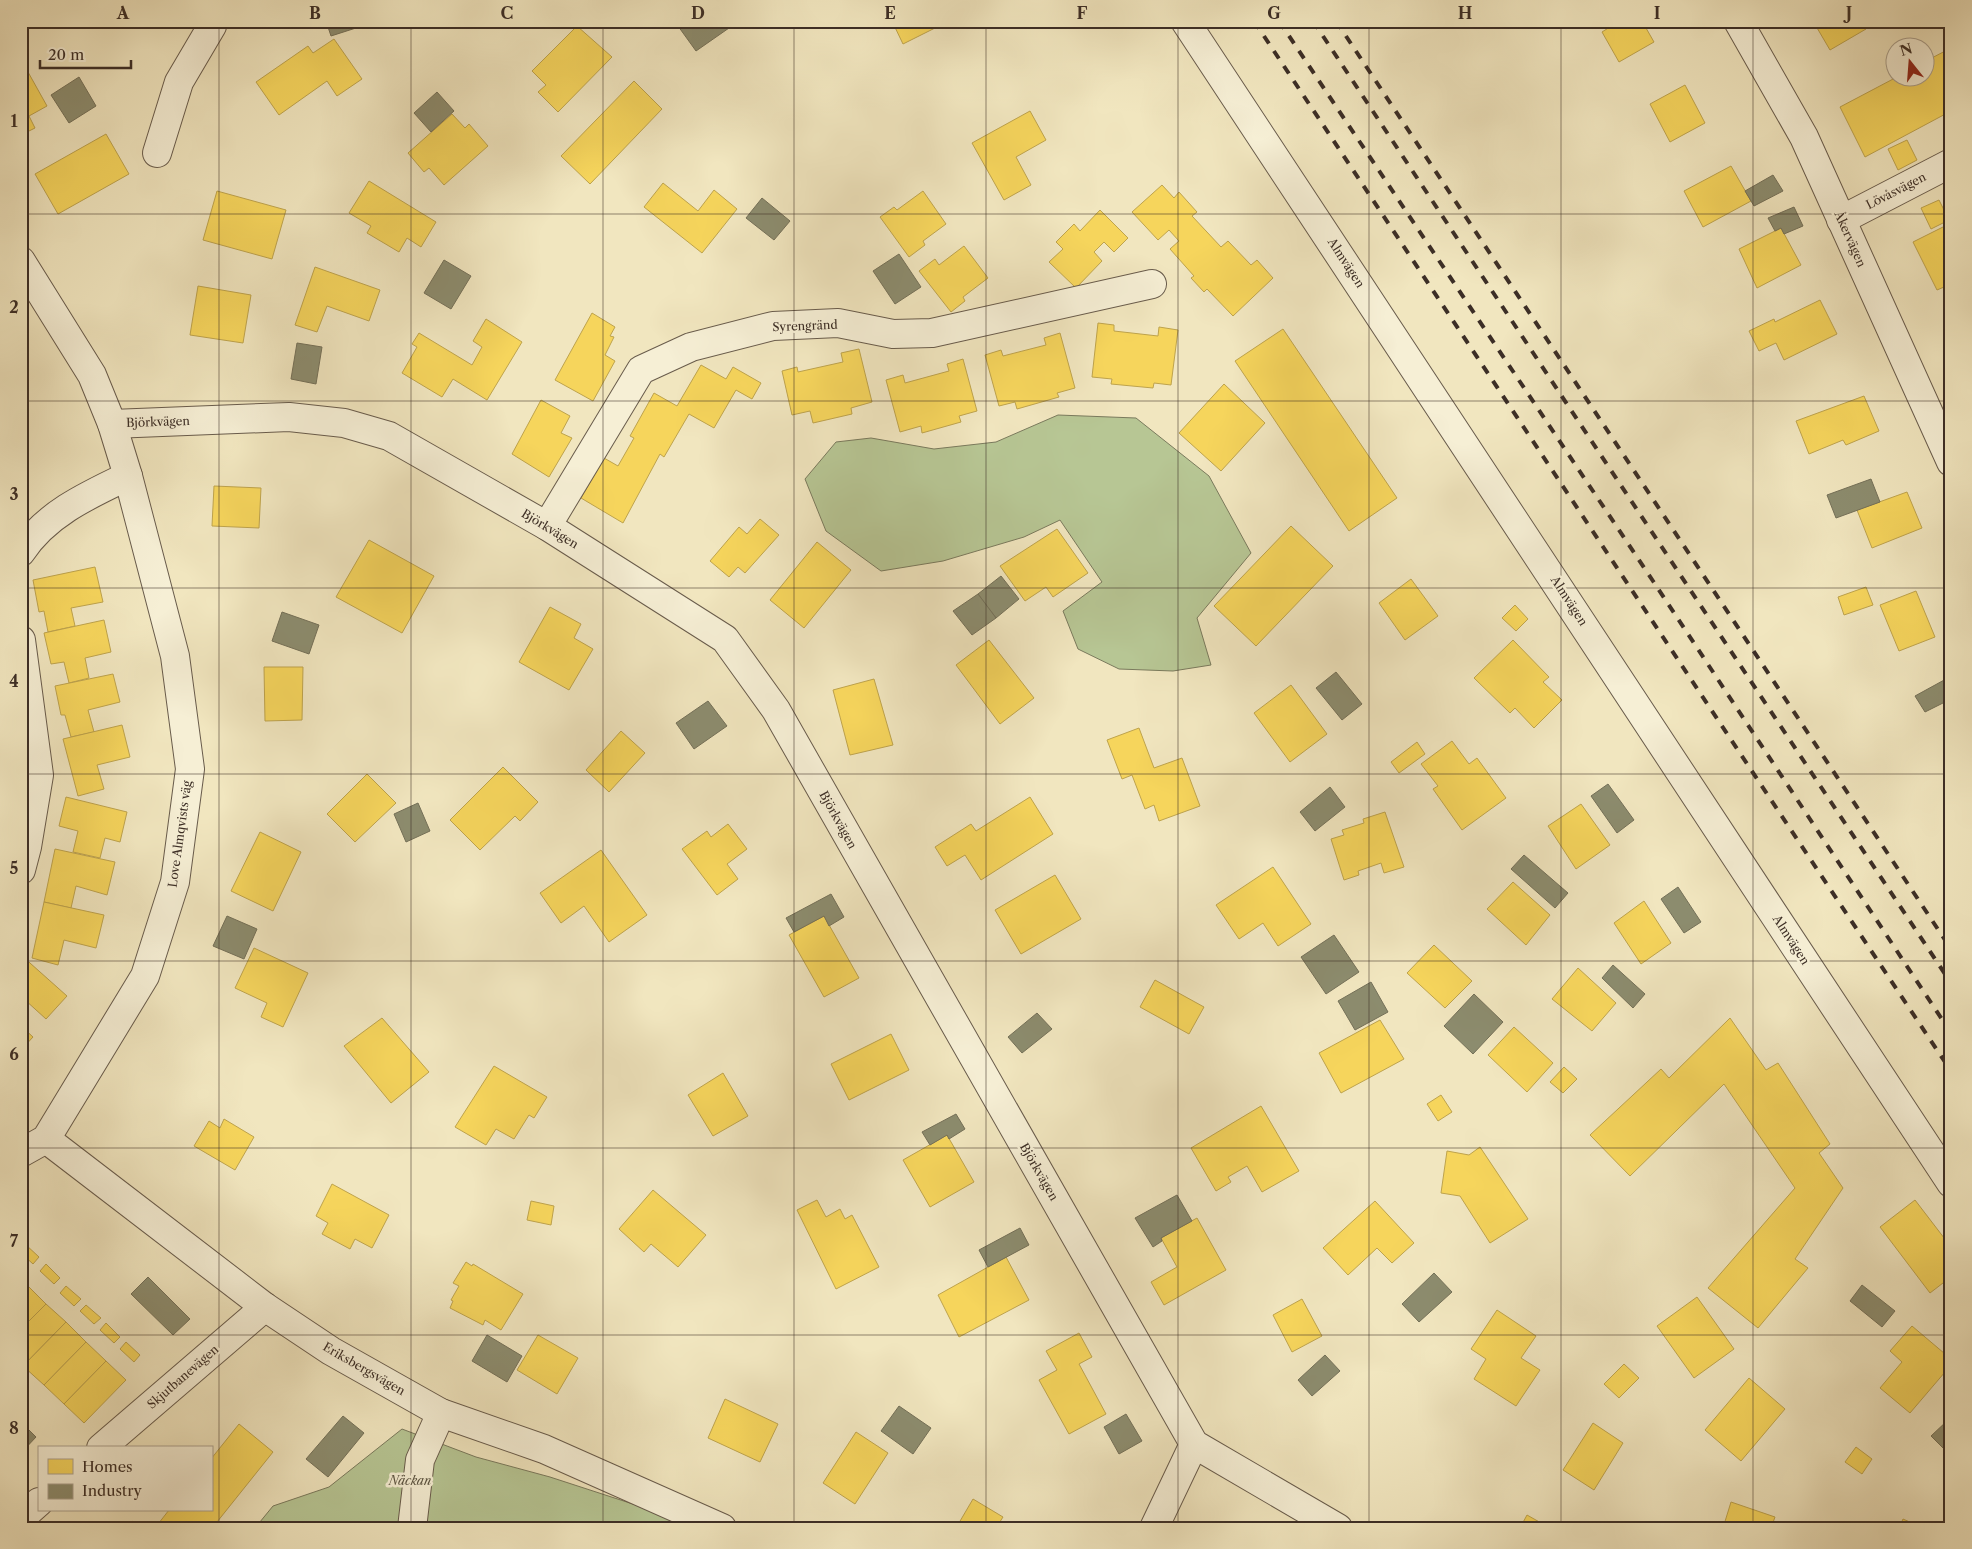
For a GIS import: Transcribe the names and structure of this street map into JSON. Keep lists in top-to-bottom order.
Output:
{
  "streets": {
    "street": [
      "Lövåsvägen",
      "Åkervägen",
      "Almvägen",
      "Syrengränd",
      "Björkvägen",
      "Love Almqvists väg",
      "Eriksbergsvägen",
      "Skjutbanevägen"
    ]
  },
  "crossings": [
    ["Lövåsvägen", "Åkervägen"],
    ["Syrengränd", "Björkvägen"],
    ["Björkvägen", "Love Almqvists väg"],
    ["Love Almqvists väg", "Eriksbergsvägen"],
    ["Eriksbergsvägen", "Skjutbanevägen"]
  ],
  "parks": ["Näckan"],
  "legend": ["Homes", "Industry"],
  "scale_bar": "20 m",
  "north": "top",
  "grid": {
    "columns": [
      "A",
      "B",
      "C",
      "D",
      "E",
      "F",
      "G",
      "H",
      "I",
      "J"
    ],
    "rows": [
      "1",
      "2",
      "3",
      "4",
      "5",
      "6",
      "7",
      "8"
    ]
  }
}
